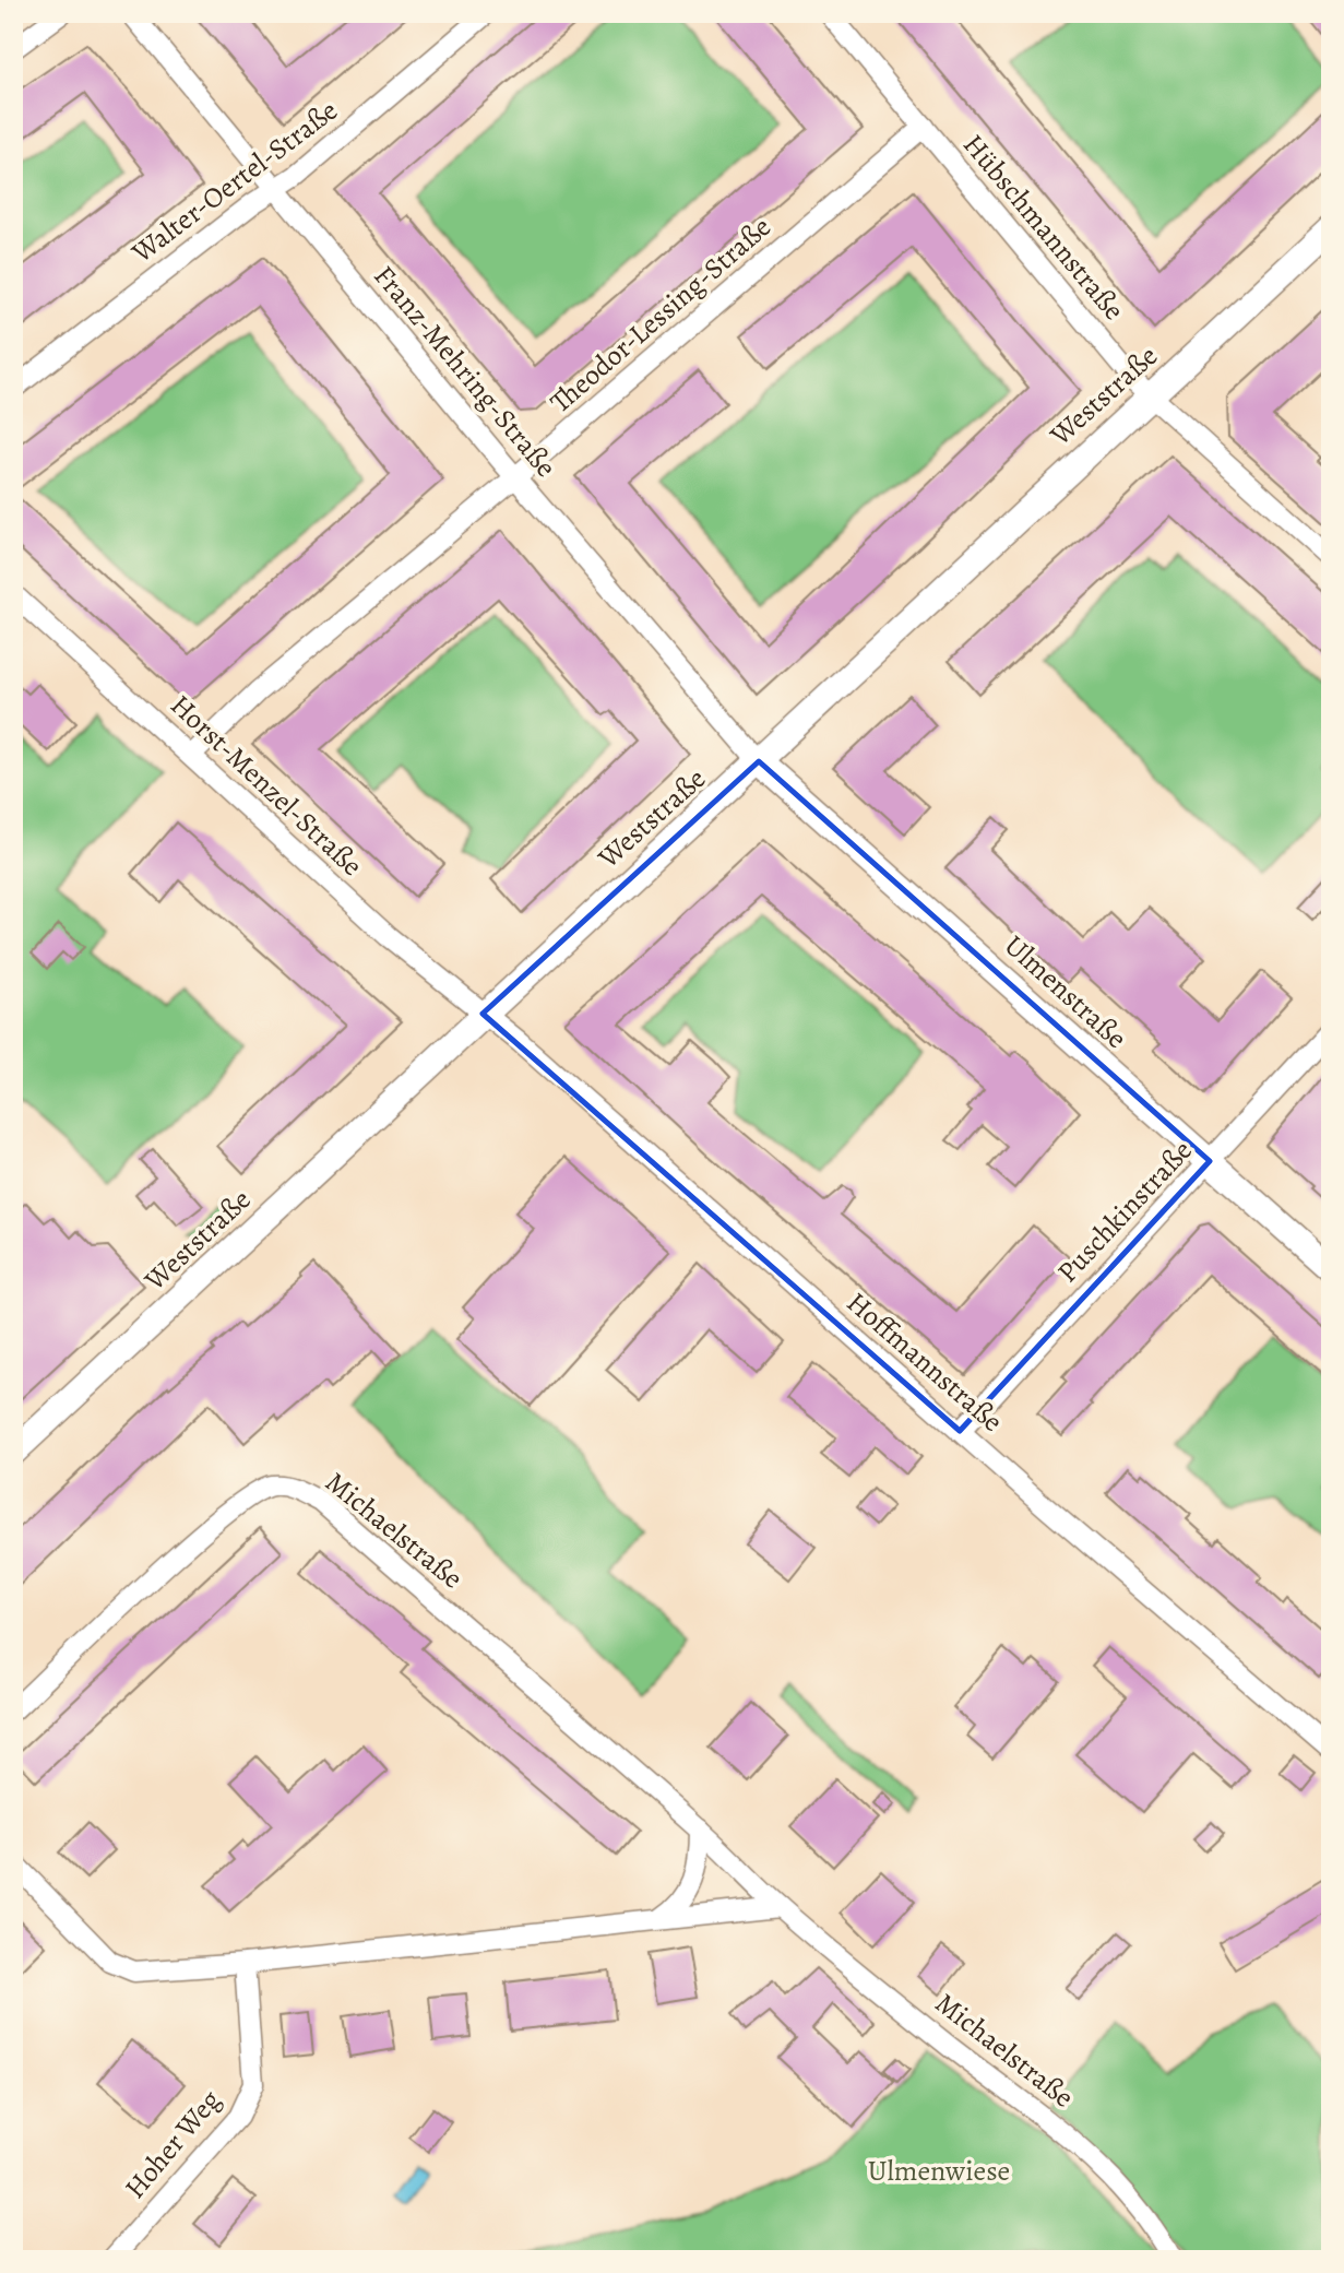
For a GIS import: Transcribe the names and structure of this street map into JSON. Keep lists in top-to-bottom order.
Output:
{
  "streets": {
    "street": [
      "Walter-Oertel-Straße",
      "Hübschmannstraße",
      "Theodor-Lessing-Straße",
      "Franz-Mehring-Straße",
      "Weststraße",
      "Horst-Menzel-Straße",
      "Ulmenstraße",
      "Puschkinstraße",
      "Hoffmannstraße",
      "Michaelstraße",
      "Hoher Weg"
    ]
  },
  "crossings": [
    ["Walter-Oertel-Straße", "Franz-Mehring-Straße"],
    ["Hübschmannstraße", "Theodor-Lessing-Straße"],
    ["Hübschmannstraße", "Weststraße"],
    ["Theodor-Lessing-Straße", "Franz-Mehring-Straße"],
    ["Theodor-Lessing-Straße", "Horst-Menzel-Straße"],
    ["Franz-Mehring-Straße", "Weststraße"],
    ["Franz-Mehring-Straße", "Ulmenstraße"],
    ["Weststraße", "Horst-Menzel-Straße"],
    ["Weststraße", "Ulmenstraße"],
    ["Weststraße", "Hoffmannstraße"],
    ["Horst-Menzel-Straße", "Hoffmannstraße"],
    ["Ulmenstraße", "Puschkinstraße"],
    ["Puschkinstraße", "Hoffmannstraße"]
  ],
  "parks": ["Ulmenwiese"]
}
